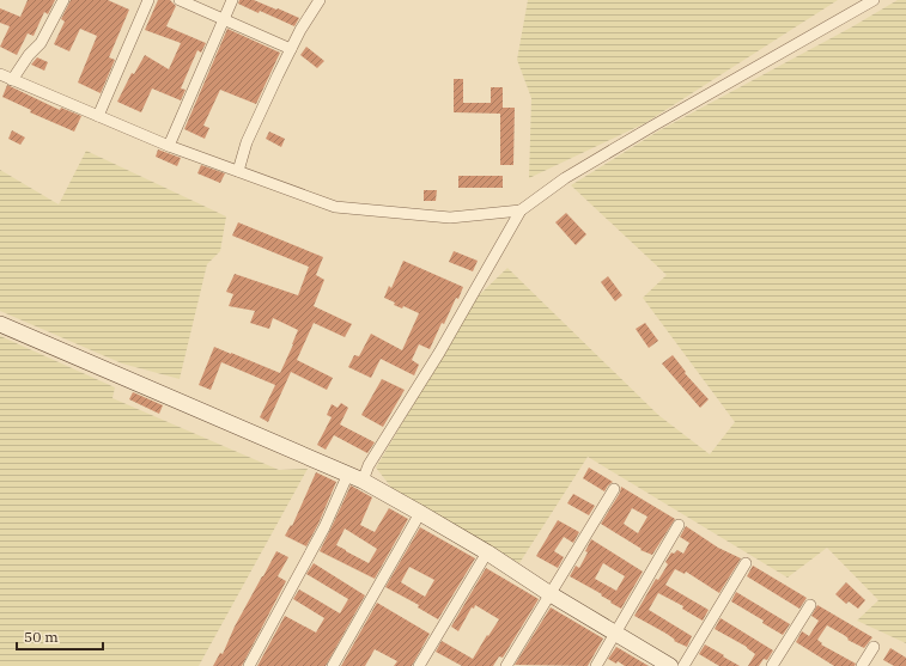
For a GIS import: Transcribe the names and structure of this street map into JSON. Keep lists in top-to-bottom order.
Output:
{
  "scale_bar": "50 m"
}
